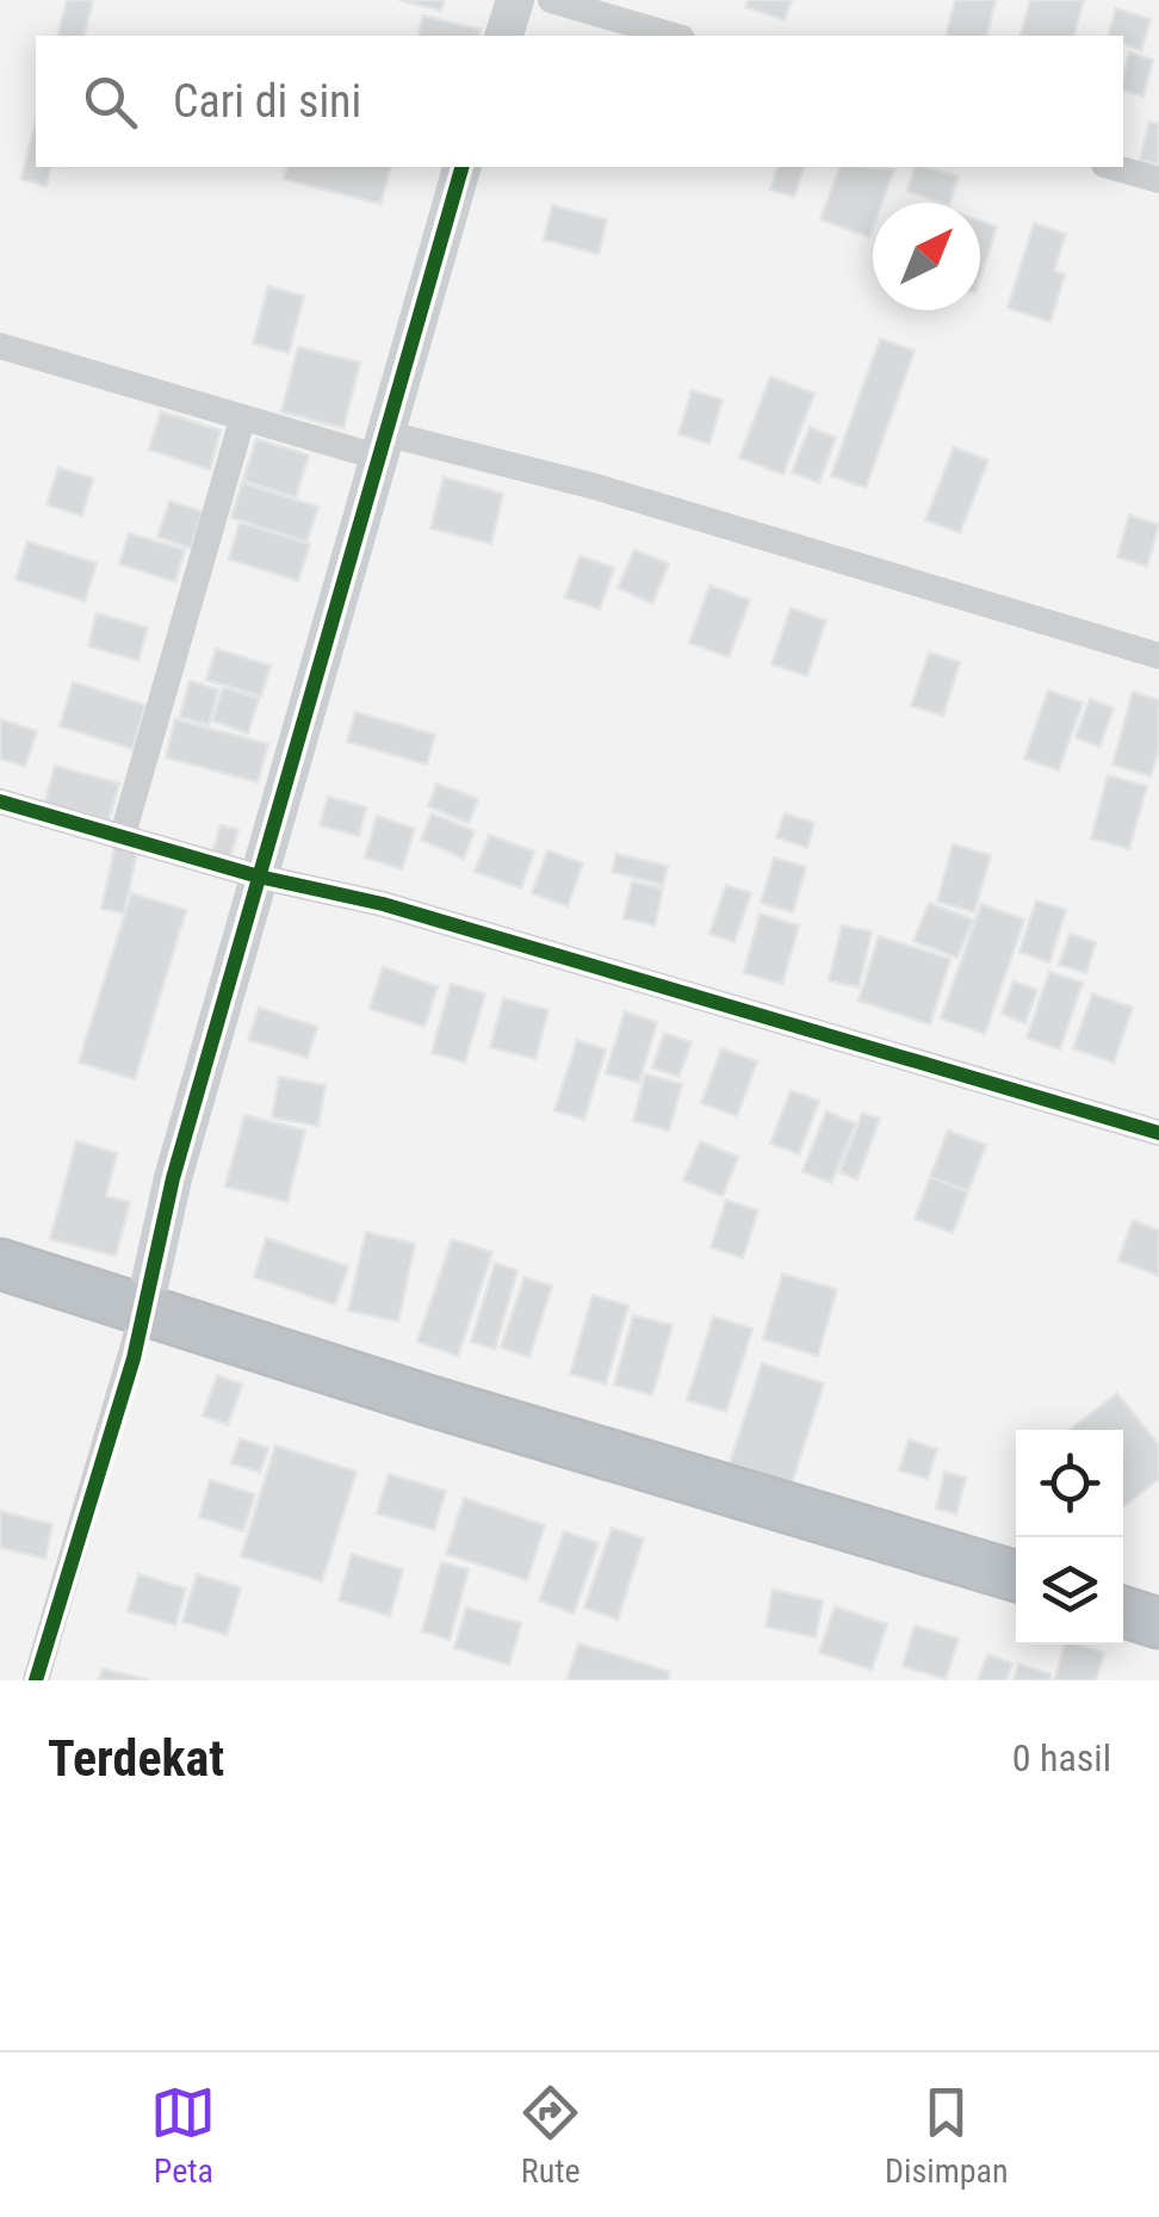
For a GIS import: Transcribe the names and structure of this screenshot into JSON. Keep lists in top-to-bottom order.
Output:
{
  "north": "top right",
  "page": {
    "search": "Cari di sini",
    "heading": ["Terdekat", "0 hasil"],
    "nav": ["Peta", "Rute", "Disimpan"]
  }
}
